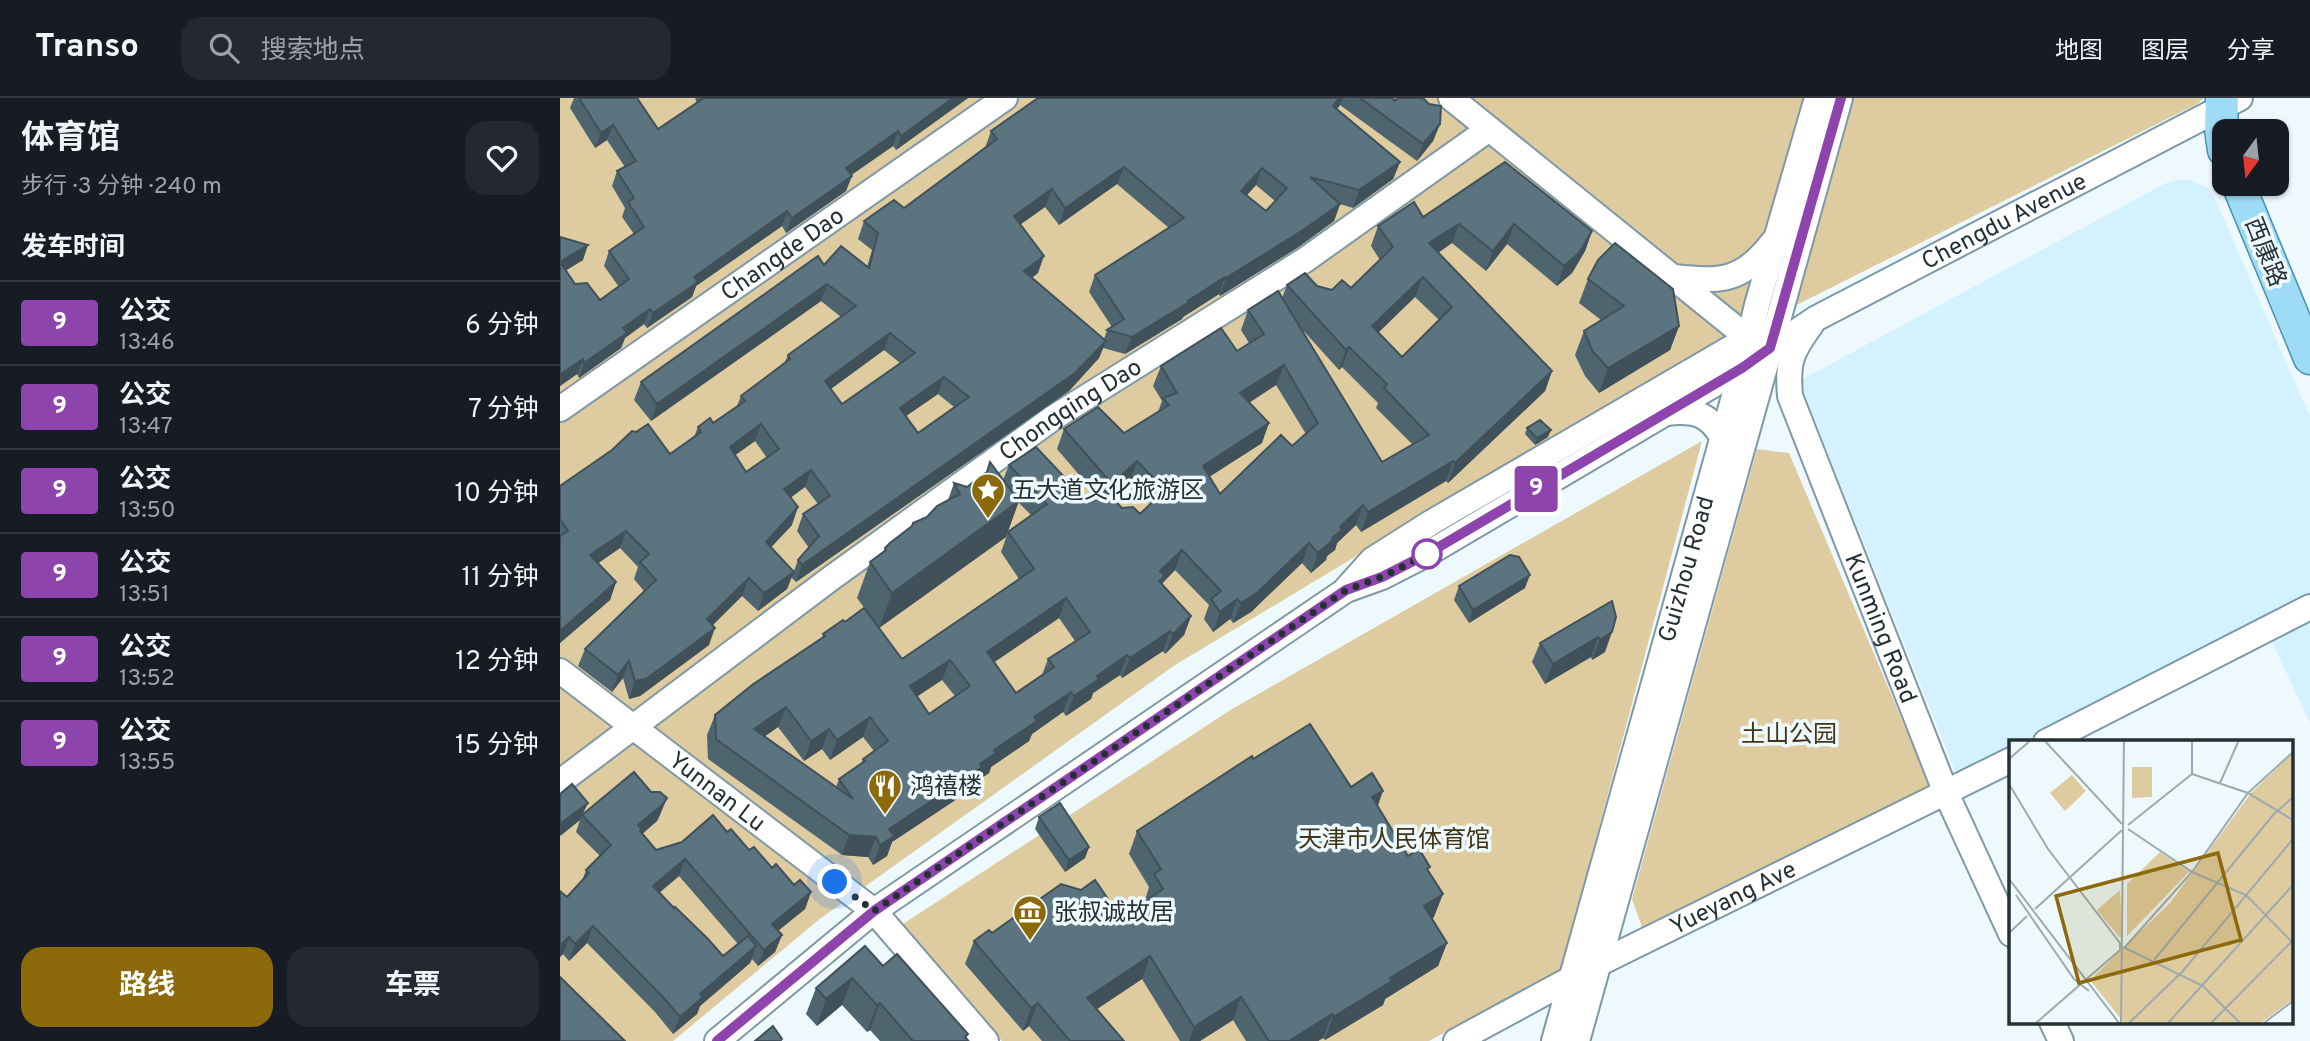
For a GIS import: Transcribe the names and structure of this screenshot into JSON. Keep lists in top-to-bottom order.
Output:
{
  "streets": {
    "main road": ["西康路"],
    "street": [
      "Chengdu Avenue",
      "Changde Dao",
      "Chongqing Dao",
      "Guizhou Road",
      "Kunming Road",
      "Yunnan Lu",
      "Yueyang Ave"
    ]
  },
  "crossings": [
    ["Chengdu Avenue", "Guizhou Road"],
    ["Chengdu Avenue", "Kunming Road"],
    ["Chengdu Avenue", "Yunnan Lu"],
    ["Chongqing Dao", "Yunnan Lu"],
    ["Guizhou Road", "Yueyang Ave"],
    ["Kunming Road", "Yueyang Ave"]
  ],
  "parks": ["土山公园", "天津市人民体育馆"],
  "places": {
    "place": ["五大道文化旅游区"],
    "restaurant": ["鸿禧楼"],
    "museum": ["张叔诚故居"]
  },
  "lines": ["bus line 9"],
  "north": "bottom",
  "page": {
    "header": "Transo",
    "search": "搜索地点",
    "nav": ["地图", "图层", "分享"],
    "heading": [
      ["体育馆", "步行 · 3 分钟 · 240 m"],
      "发车时间"
    ],
    "on_map": "9",
    "list": [
      {
        "mark": "9",
        "name": "公交",
        "note": "13:46",
        "value": "6 分钟"
      },
      {
        "mark": "9",
        "name": "公交",
        "note": "13:47",
        "value": "7 分钟"
      },
      {
        "mark": "9",
        "name": "公交",
        "note": "13:50",
        "value": "10 分钟"
      },
      {
        "mark": "9",
        "name": "公交",
        "note": "13:51",
        "value": "11 分钟"
      },
      {
        "mark": "9",
        "name": "公交",
        "note": "13:52",
        "value": "12 分钟"
      },
      {
        "mark": "9",
        "name": "公交",
        "note": "13:55",
        "value": "15 分钟"
      }
    ],
    "buttons": ["路线", "车票"]
  }
}
